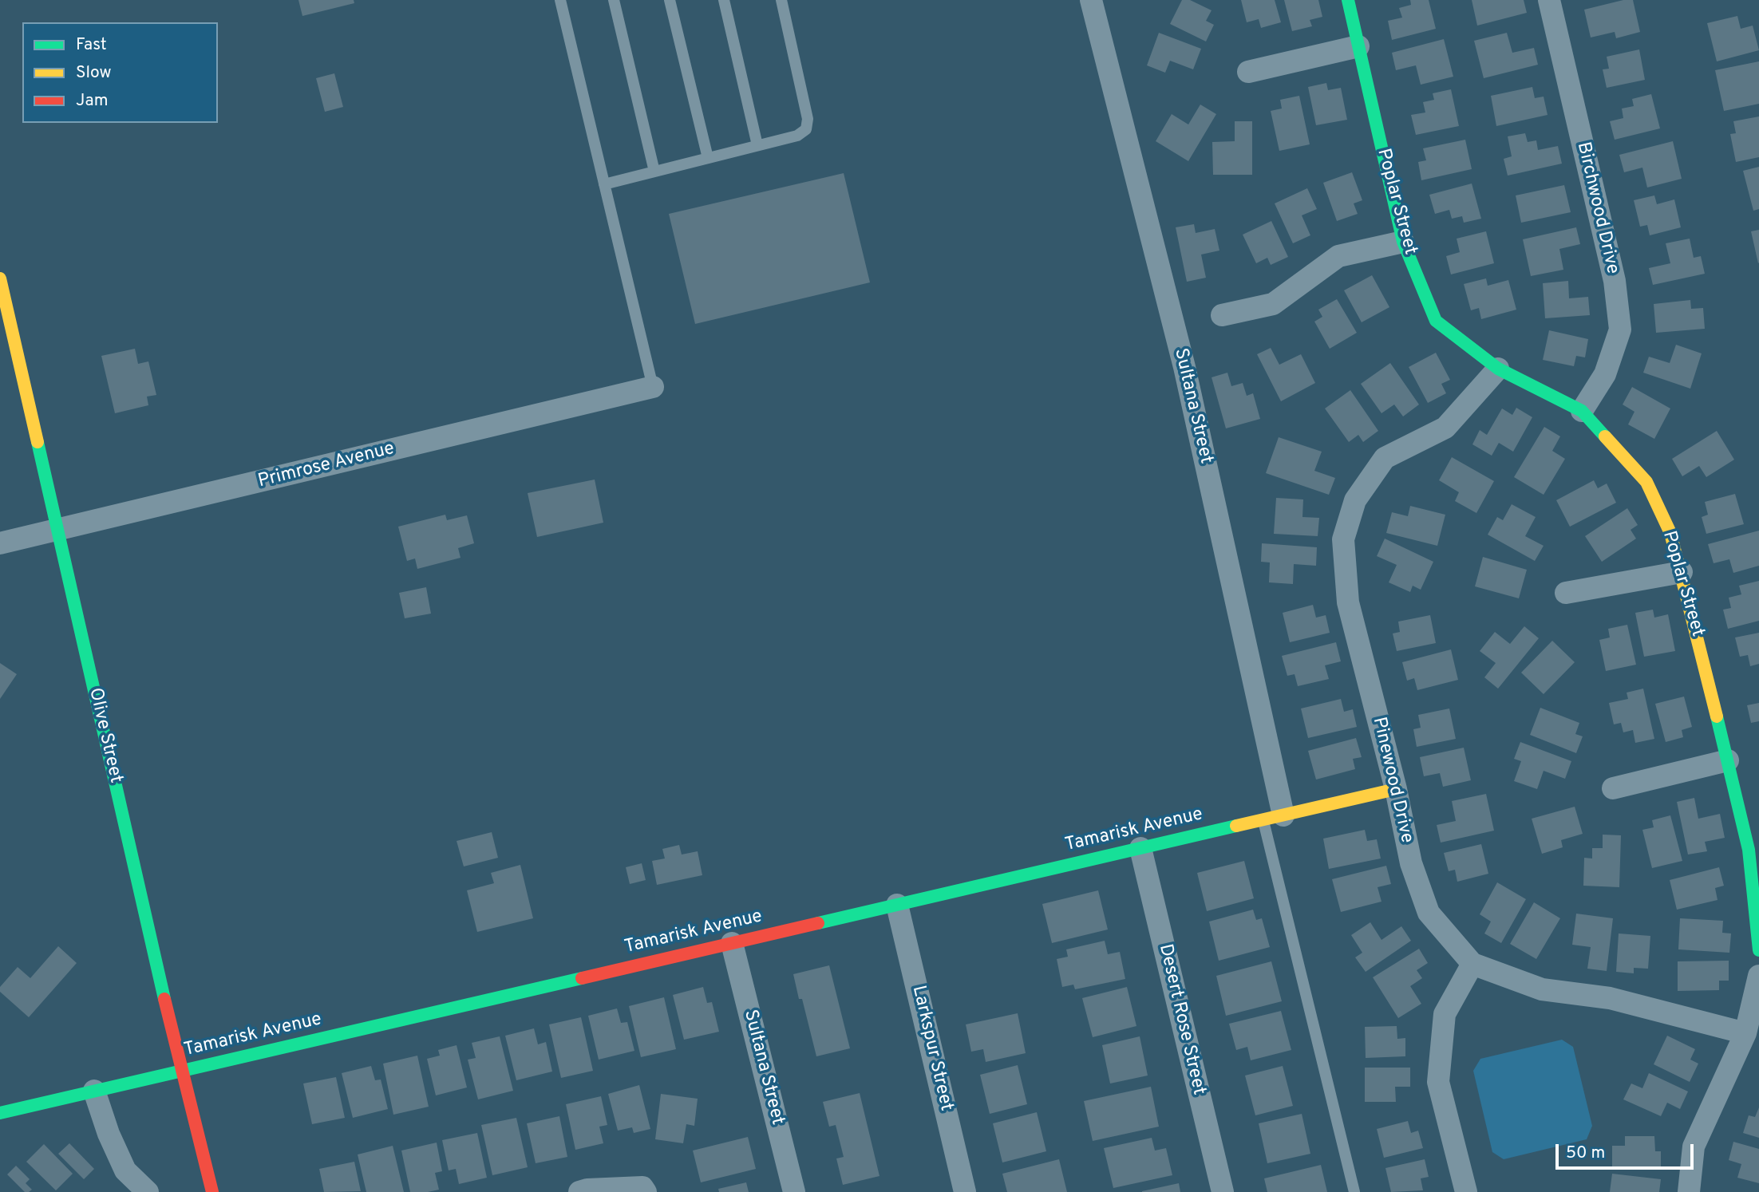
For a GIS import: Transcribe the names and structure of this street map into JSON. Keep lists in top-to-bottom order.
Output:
{
  "streets": {
    "street": [
      "Poplar Street",
      "Birchwood Drive",
      "Sultana Street",
      "Primrose Avenue",
      "Olive Street",
      "Pinewood Drive",
      "Tamarisk Avenue",
      "Desert Rose Street",
      "Larkspur Street"
    ]
  },
  "crossings": [
    ["Poplar Street", "Birchwood Drive"],
    ["Poplar Street", "Pinewood Drive"],
    ["Sultana Street", "Tamarisk Avenue"],
    ["Primrose Avenue", "Olive Street"],
    ["Olive Street", "Tamarisk Avenue"],
    ["Pinewood Drive", "Tamarisk Avenue"],
    ["Tamarisk Avenue", "Desert Rose Street"],
    ["Tamarisk Avenue", "Larkspur Street"]
  ],
  "legend": ["Fast", "Slow", "Jam"],
  "scale_bar": "50 m"
}
